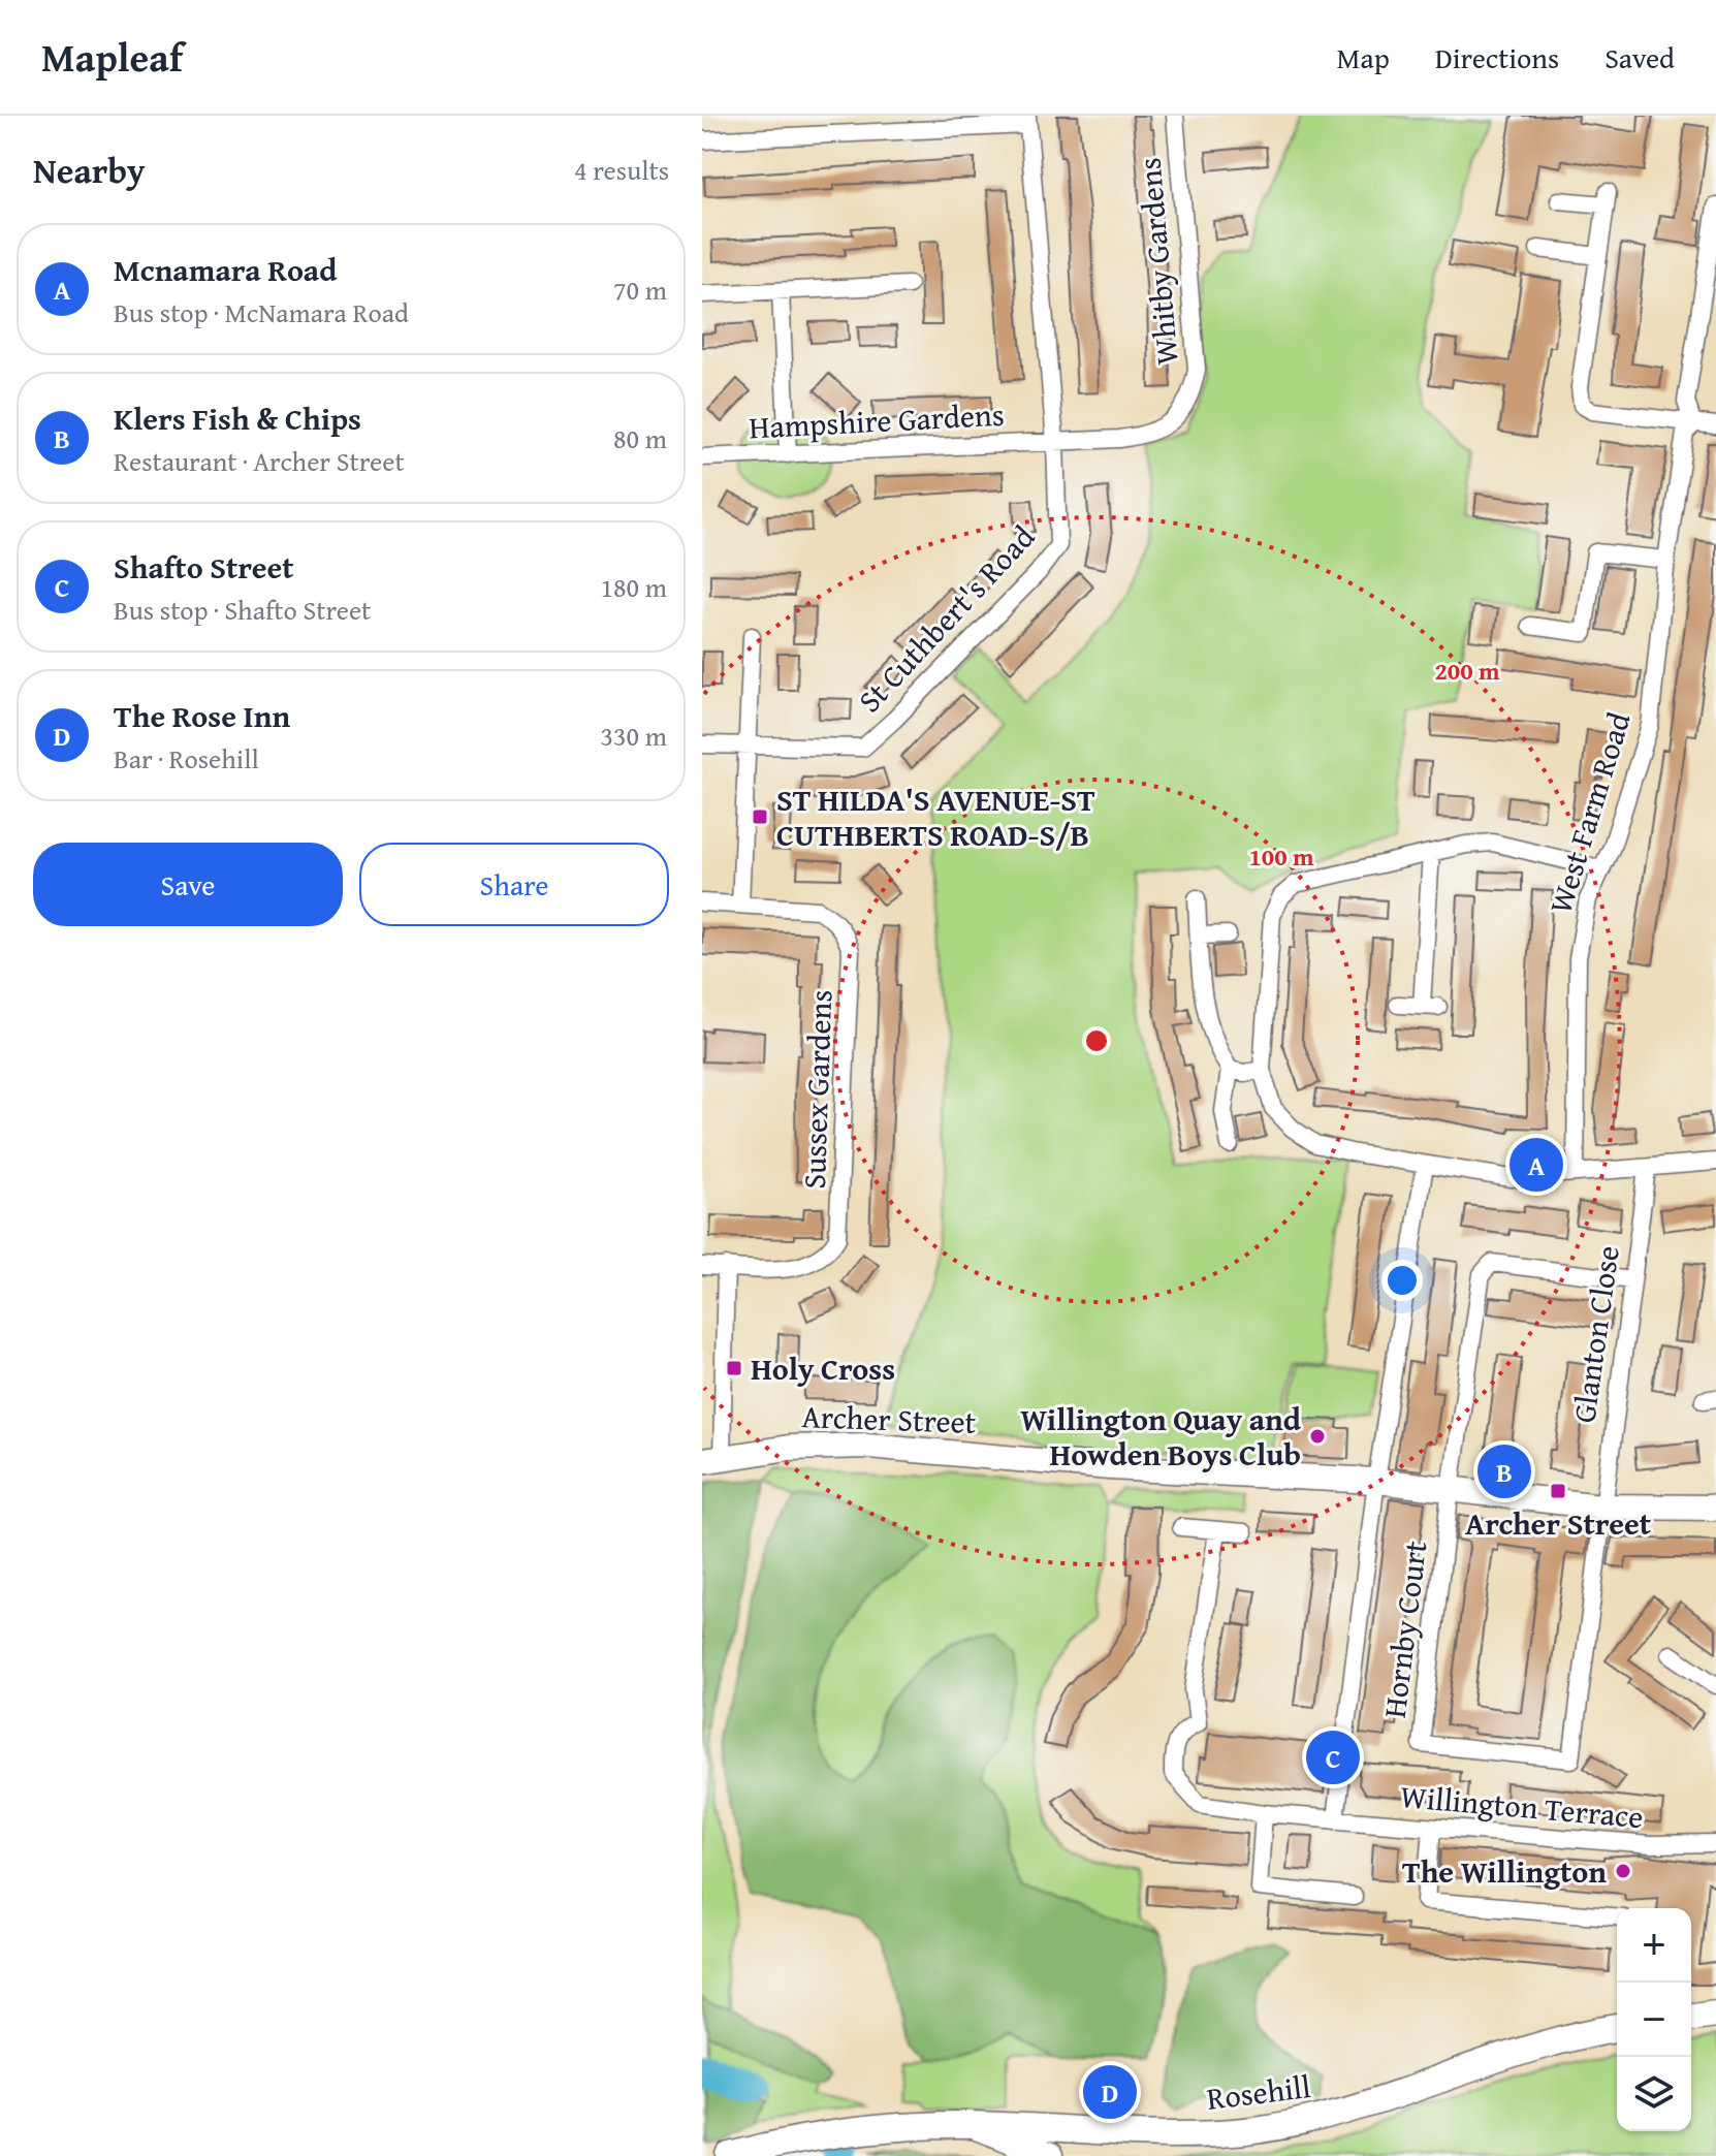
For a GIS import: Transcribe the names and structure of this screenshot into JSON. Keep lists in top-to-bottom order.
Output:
{
  "streets": {
    "main road": ["Archer Street", "Rosehill"],
    "street": [
      "Whitby Gardens",
      "Hampshire Gardens",
      "St Cuthbert's Road",
      "West Farm Road",
      "Sussex Gardens",
      "Glanton Close",
      "Hornby Court",
      "Willington Terrace"
    ]
  },
  "crossings": [
    ["Whitby Gardens", "Hampshire Gardens"],
    ["Whitby Gardens", "St Cuthbert's Road"],
    ["Hampshire Gardens", "St Cuthbert's Road"],
    ["Glanton Close", "Archer Street"],
    ["Glanton Close", "Hornby Court"],
    ["Archer Street", "Hornby Court"]
  ],
  "places": {
    "transit": ["ST HILDA'S AVENUE-ST CUTHBERTS ROAD-S/B", "Holy Cross", "Archer Street"],
    "other": ["Willington Quay and Howden Boys Club", "The Willington"]
  },
  "page": {
    "header": "Mapleaf",
    "nav": ["Map", "Directions", "Saved"],
    "heading": ["Nearby", "4 results"],
    "list": [
      {
        "mark": "A",
        "name": "Mcnamara Road",
        "note": "Bus stop · McNamara Road",
        "value": "70 m"
      },
      {
        "mark": "B",
        "name": "Klers Fish & Chips",
        "note": "Restaurant · Archer Street",
        "value": "80 m"
      },
      {
        "mark": "C",
        "name": "Shafto Street",
        "note": "Bus stop · Shafto Street",
        "value": "180 m"
      },
      {
        "mark": "D",
        "name": "The Rose Inn",
        "note": "Bar · Rosehill",
        "value": "330 m"
      }
    ],
    "buttons": ["Save", "Share"],
    "pins": [
      "A",
      "B",
      "C",
      "D"
    ],
    "map_buttons": ["+", "−"]
  },
  "rings": ["200 m", "100 m"]
}
